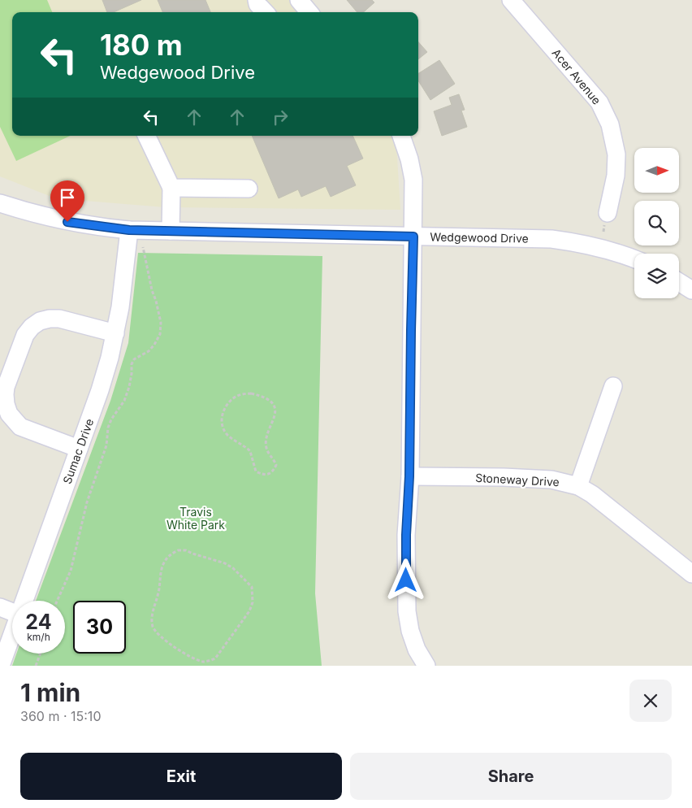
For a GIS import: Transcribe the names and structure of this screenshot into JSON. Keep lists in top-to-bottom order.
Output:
{
  "streets": {
    "street": [
      "Acer Avenue",
      "Wedgewood Drive",
      "Sumac Drive",
      "Stoneway Drive"
    ]
  },
  "crossings": [
    ["Wedgewood Drive", "Sumac Drive"]
  ],
  "parks": ["Travis White Park"],
  "north": "right",
  "page": {
    "turn": ["180 m", "Wedgewood Drive"],
    "speed": "24 km/h",
    "limit": "30",
    "heading": ["1 min", "360 m · 15:10"],
    "buttons": ["Exit", "Share"]
  }
}
